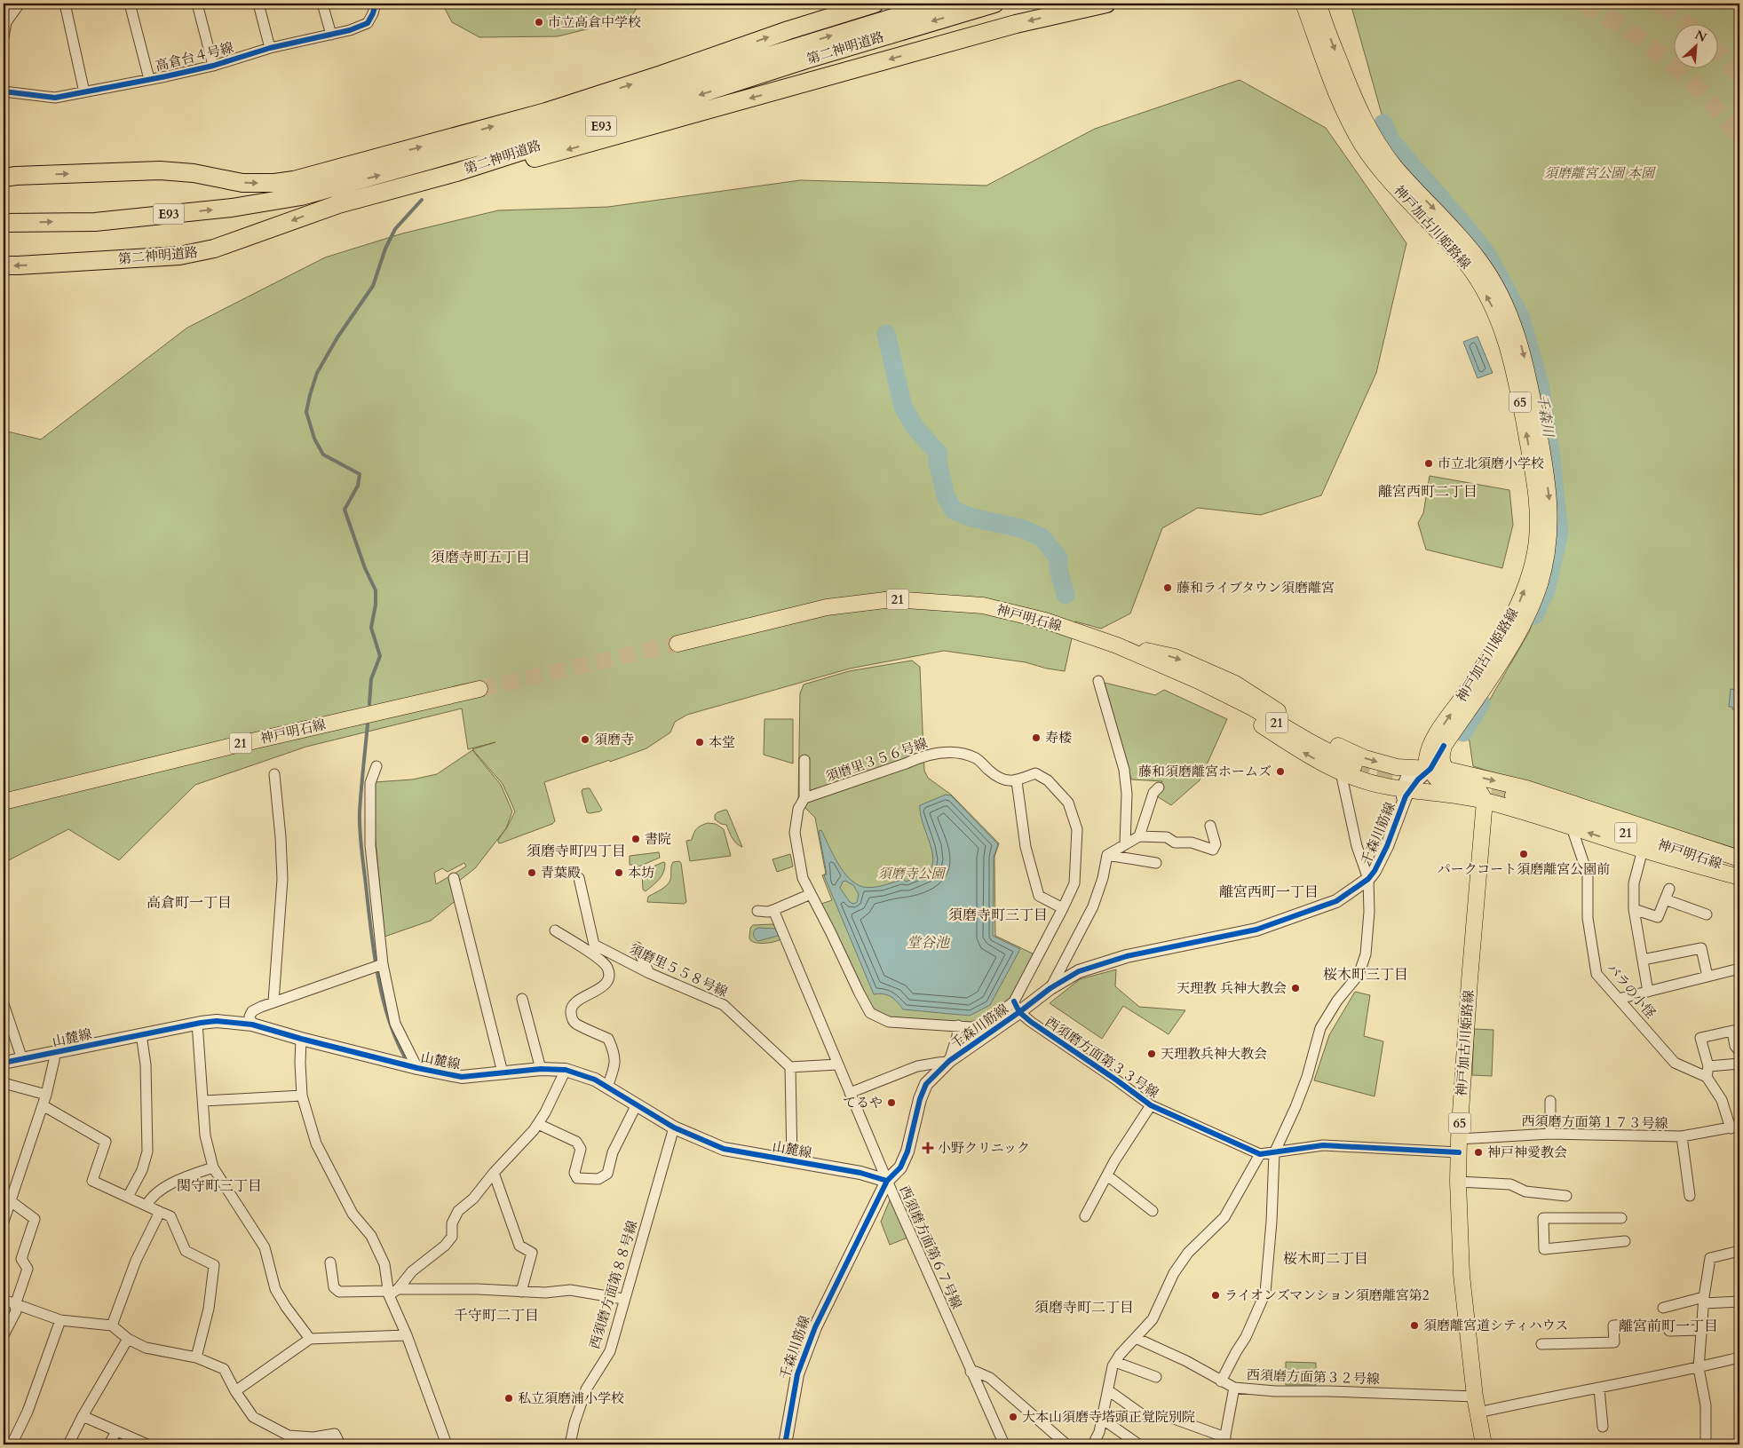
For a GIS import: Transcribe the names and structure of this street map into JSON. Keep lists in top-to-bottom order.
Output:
{
  "streets": {
    "highway": ["第二神明道路", "E93"],
    "main road": [
      "神戸加古川姫路線",
      "65",
      "21",
      "神戸明石線"
    ],
    "street": [
      "高倉台４号線",
      "須磨里３５６号線",
      "千森川筋線",
      "須磨里５５８号線",
      "バラの小怪",
      "山麓線",
      "西須磨方面第３３号線",
      "西須磨方面第１７３号線",
      "西須磨方面第６７号線",
      "西須磨方面第８８号線",
      "西須磨方面第３２号線"
    ]
  },
  "crossings": [
    ["神戸加古川姫路線", "神戸明石線"],
    ["神戸加古川姫路線", "千森川筋線"],
    ["神戸加古川姫路線", "西須磨方面第１７３号線"],
    ["神戸加古川姫路線", "西須磨方面第３２号線"],
    ["神戸明石線", "千森川筋線"],
    ["千森川筋線", "山麓線"],
    ["千森川筋線", "西須磨方面第３３号線"],
    ["千森川筋線", "西須磨方面第６７号線"],
    ["山麓線", "西須磨方面第６７号線"],
    ["山麓線", "西須磨方面第８８号線"]
  ],
  "districts": [
    "離宮西町二丁目",
    "須磨寺町五丁目",
    "須磨寺町四丁目",
    "離宮西町一丁目",
    "高倉町一丁目",
    "須磨寺町三丁目",
    "桜木町三丁目",
    "関守町三丁目",
    "桜木町二丁目",
    "須磨寺町二丁目",
    "千守町二丁目",
    "離宮前町一丁目"
  ],
  "water": ["千森川", "堂谷池"],
  "parks": ["須磨離宮公園 本園", "須磨寺公園"],
  "places": {
    "other": [
      "市立高倉中学校",
      "市立北須磨小学校",
      "藤和ライブタウン須磨離宮",
      "寿楼",
      "須磨寺",
      "本堂",
      "藤和須磨離宮ホームズ",
      "書院",
      "パークコート須磨離宮公園前",
      "青葉殿",
      "本坊",
      "天理教 兵神大教会",
      "天理教兵神大教会",
      "てるや",
      "神戸神愛教会",
      "ライオンズマンション須磨離宮第2",
      "須磨離宮道シティハウス",
      "私立須磨浦小学校",
      "大本山須磨寺塔頭正覚院別院"
    ],
    "health": ["小野クリニック"]
  },
  "north": "top right"
}
